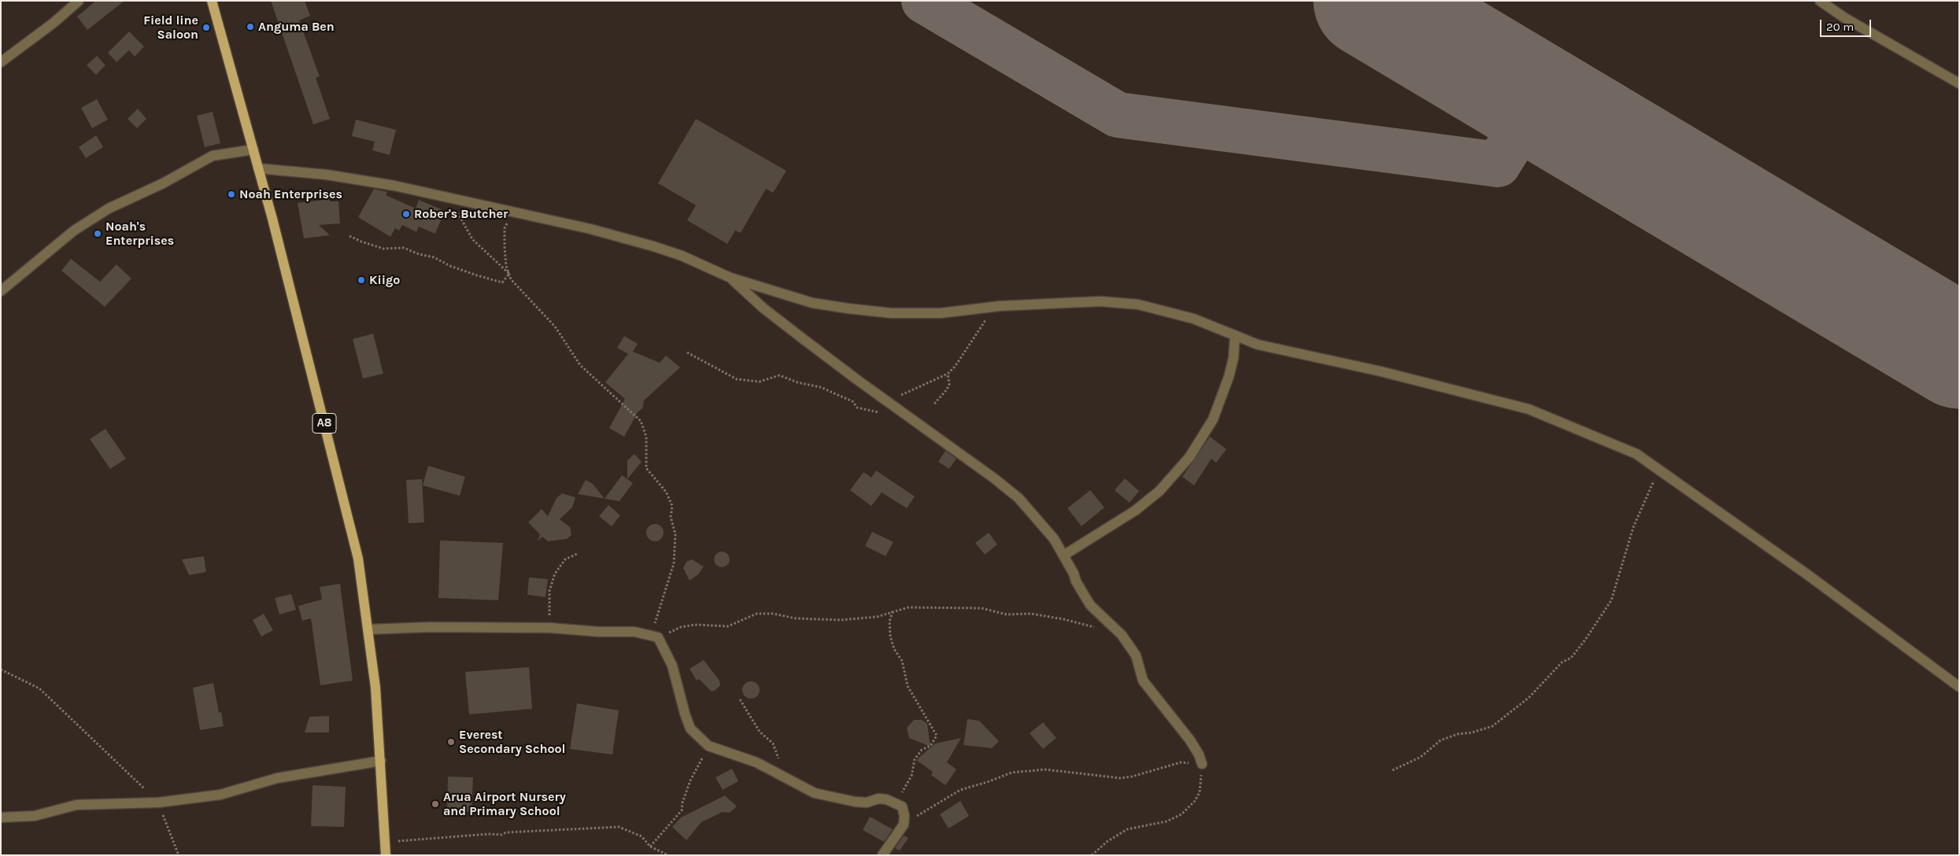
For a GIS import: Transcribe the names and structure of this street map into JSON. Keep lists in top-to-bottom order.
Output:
{
  "streets": {
    "main road": ["A8"]
  },
  "places": [
    "Anguma Ben",
    "Field line Saloon",
    "Noah Enterprises",
    "Rober's Butcher",
    "Noah's Enterprises",
    "Kiigo",
    "Everest Secondary School",
    "Arua Airport Nursery and Primary School"
  ],
  "scale_bar": "20 m"
}
